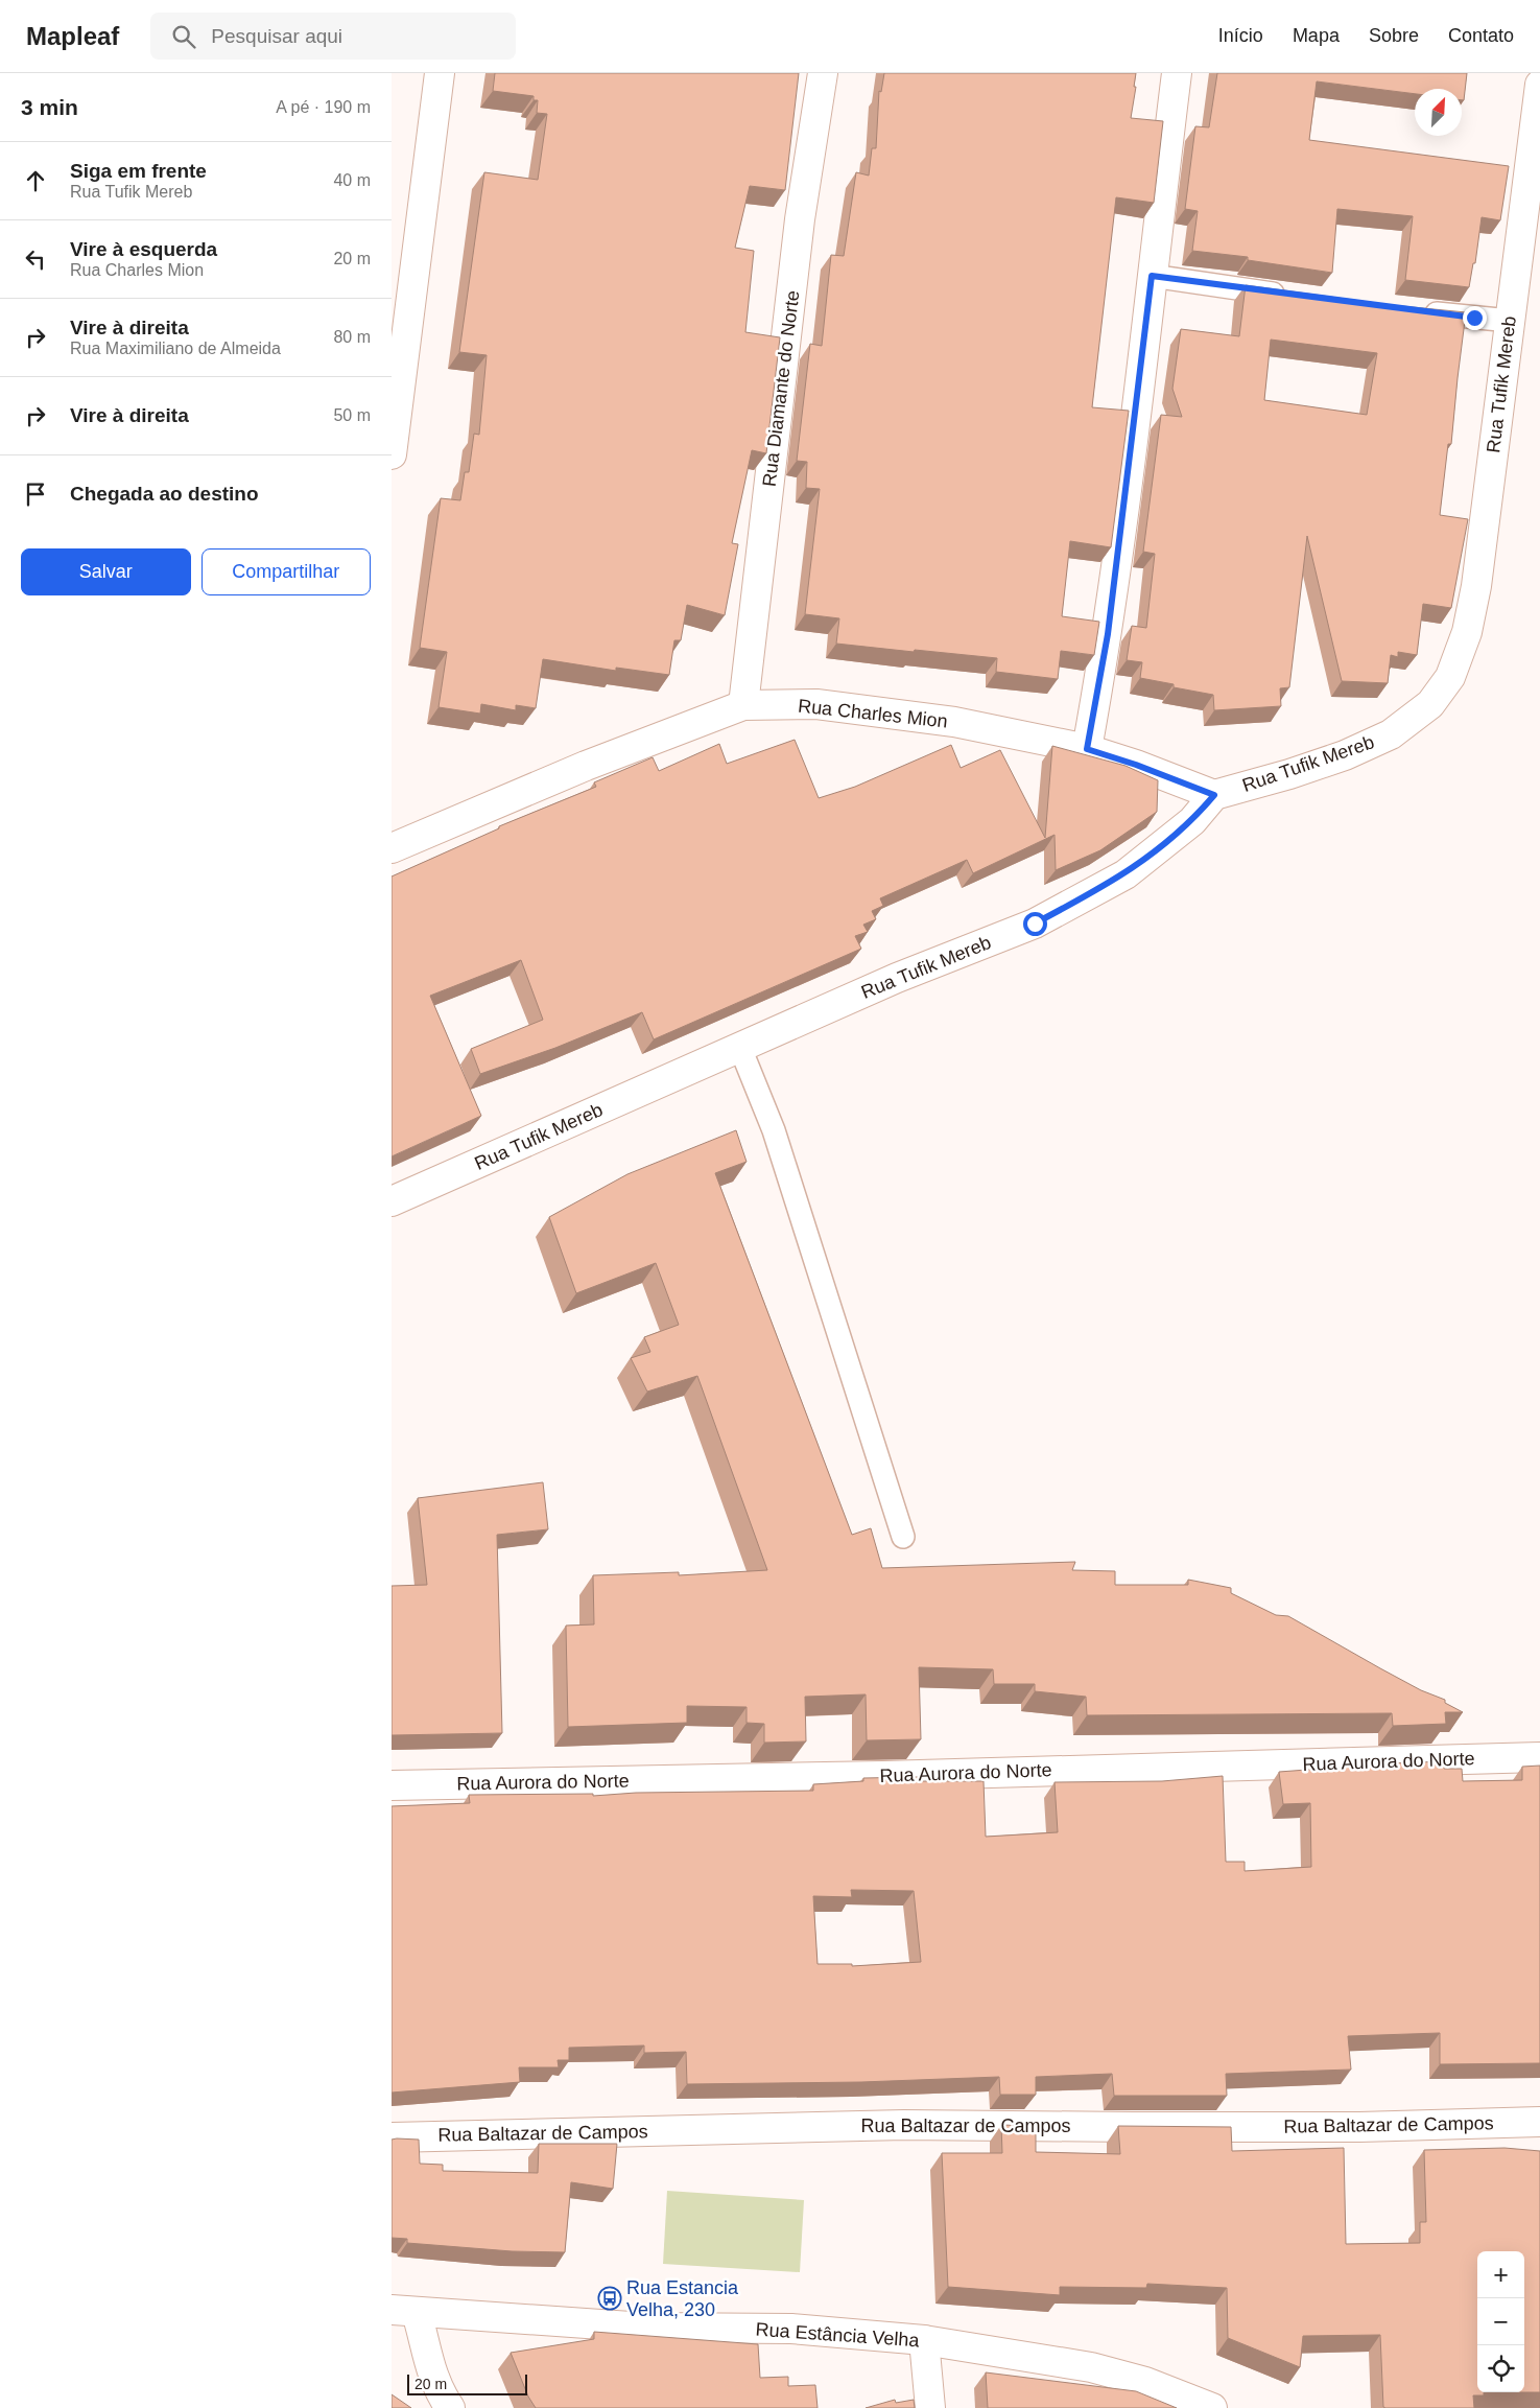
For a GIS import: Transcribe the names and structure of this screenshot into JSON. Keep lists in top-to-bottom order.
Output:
{
  "streets": {
    "street": [
      "Rua Tufik Mereb",
      "Rua Diamante do Norte",
      "Rua Charles Mion",
      "Rua Aurora do Norte",
      "Rua Baltazar de Campos",
      "Rua Estância Velha"
    ]
  },
  "crossings": [
    ["Rua Tufik Mereb", "Rua Charles Mion"],
    ["Rua Diamante do Norte", "Rua Charles Mion"]
  ],
  "places": {
    "bus stop": ["Rua Estancia Velha, 230"]
  },
  "scale_bar": "20 m",
  "north": "top right",
  "page": {
    "header": "Mapleaf",
    "search": "Pesquisar aqui",
    "nav": [
      "Início",
      "Mapa",
      "Sobre",
      "Contato"
    ],
    "heading": ["3 min", "A pé · 190 m"],
    "list": [
      ["Siga em frente", "Rua Tufik Mereb", "40 m"],
      ["Vire à esquerda", "Rua Charles Mion", "20 m"],
      ["Vire à direita", "Rua Maximiliano de Almeida", "80 m"],
      ["Vire à direita", "50 m"],
      "Chegada ao destino"
    ],
    "buttons": ["Salvar", "Compartilhar"],
    "map_buttons": ["+", "−"],
    "scale": "20 m"
  }
}
